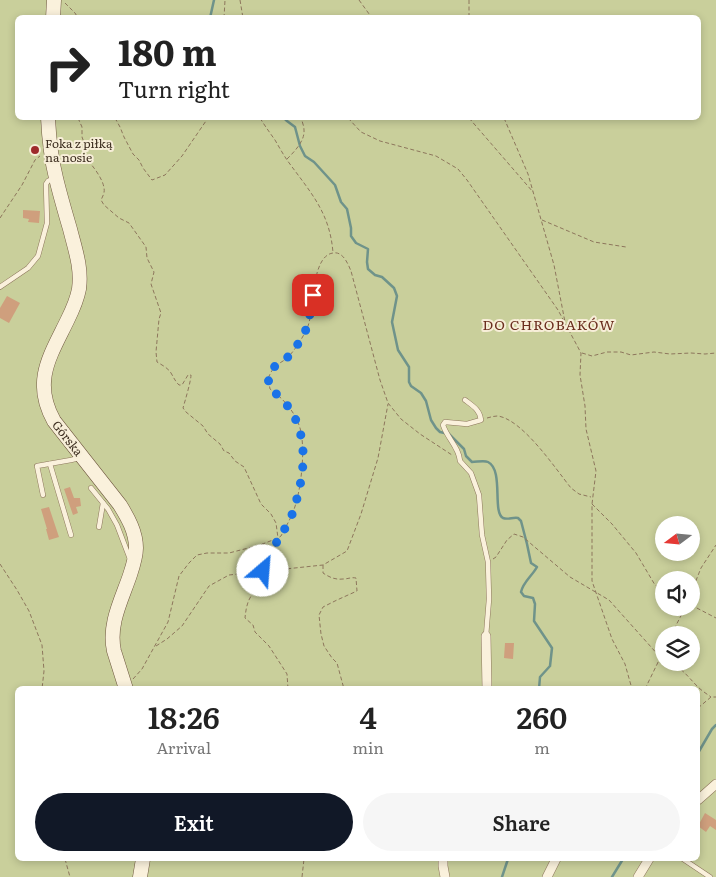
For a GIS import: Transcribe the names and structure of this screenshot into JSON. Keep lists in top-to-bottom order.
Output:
{
  "streets": {
    "street": ["Górska"]
  },
  "districts": ["DO CHROBAKÓW"],
  "places": ["Foka z piłką na nosie"],
  "north": "left",
  "page": {
    "turn": ["180 m", "Turn right"],
    "eta": [
      "18:26",
      "Arrival",
      "4",
      "min",
      "260",
      "m"
    ],
    "buttons": ["Exit", "Share"]
  }
}
